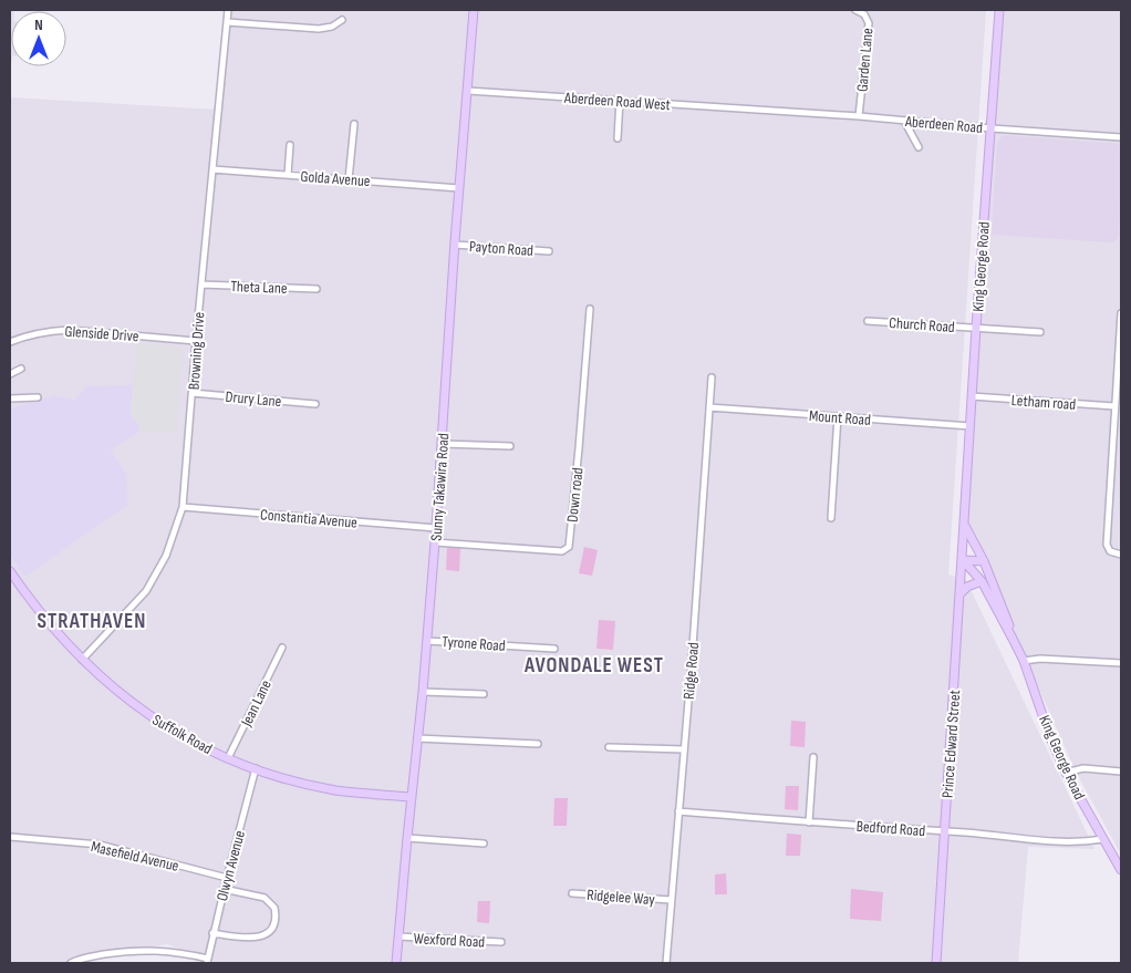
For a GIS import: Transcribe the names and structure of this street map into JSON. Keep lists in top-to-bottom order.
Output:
{
  "streets": {
    "main road": [
      "King George Road",
      "Sunny Takawira Road",
      "Suffolk Road",
      "Prince Edward Street"
    ],
    "street": [
      "Garden Lane",
      "Aberdeen Road West",
      "Aberdeen Road",
      "Golda Avenue",
      "Payton Road",
      "Theta Lane",
      "Church Road",
      "Glenside Drive",
      "Browning Drive",
      "Drury Lane",
      "Letham road",
      "Mount Road",
      "Down road",
      "Constantia Avenue",
      "Tyrone Road",
      "Ridge Road",
      "Jean Lane",
      "Bedford Road",
      "Masefield Avenue",
      "Olwyn Avenue",
      "Ridgelee Way",
      "Wexford Road"
    ]
  },
  "crossings": [
    ["Garden Lane", "Aberdeen Road"],
    ["Aberdeen Road West", "Aberdeen Road"],
    ["Aberdeen Road West", "Sunny Takawira Road"],
    ["Aberdeen Road", "King George Road"],
    ["Golda Avenue", "Browning Drive"],
    ["Golda Avenue", "Sunny Takawira Road"],
    ["Payton Road", "Sunny Takawira Road"],
    ["King George Road", "Church Road"],
    ["King George Road", "Letham road"],
    ["King George Road", "Mount Road"],
    ["King George Road", "Prince Edward Street"],
    ["King George Road", "Bedford Road"],
    ["Theta Lane", "Browning Drive"],
    ["Glenside Drive", "Browning Drive"],
    ["Browning Drive", "Drury Lane"],
    ["Browning Drive", "Constantia Avenue"],
    ["Browning Drive", "Suffolk Road"],
    ["Mount Road", "Ridge Road"],
    ["Sunny Takawira Road", "Down road"],
    ["Sunny Takawira Road", "Constantia Avenue"],
    ["Sunny Takawira Road", "Tyrone Road"],
    ["Sunny Takawira Road", "Suffolk Road"],
    ["Sunny Takawira Road", "Wexford Road"],
    ["Ridge Road", "Bedford Road"],
    ["Ridge Road", "Ridgelee Way"],
    ["Jean Lane", "Suffolk Road"],
    ["Suffolk Road", "Olwyn Avenue"],
    ["Prince Edward Street", "Bedford Road"],
    ["Masefield Avenue", "Olwyn Avenue"]
  ],
  "districts": ["STRATHAVEN", "AVONDALE WEST"],
  "north": "top"
}
